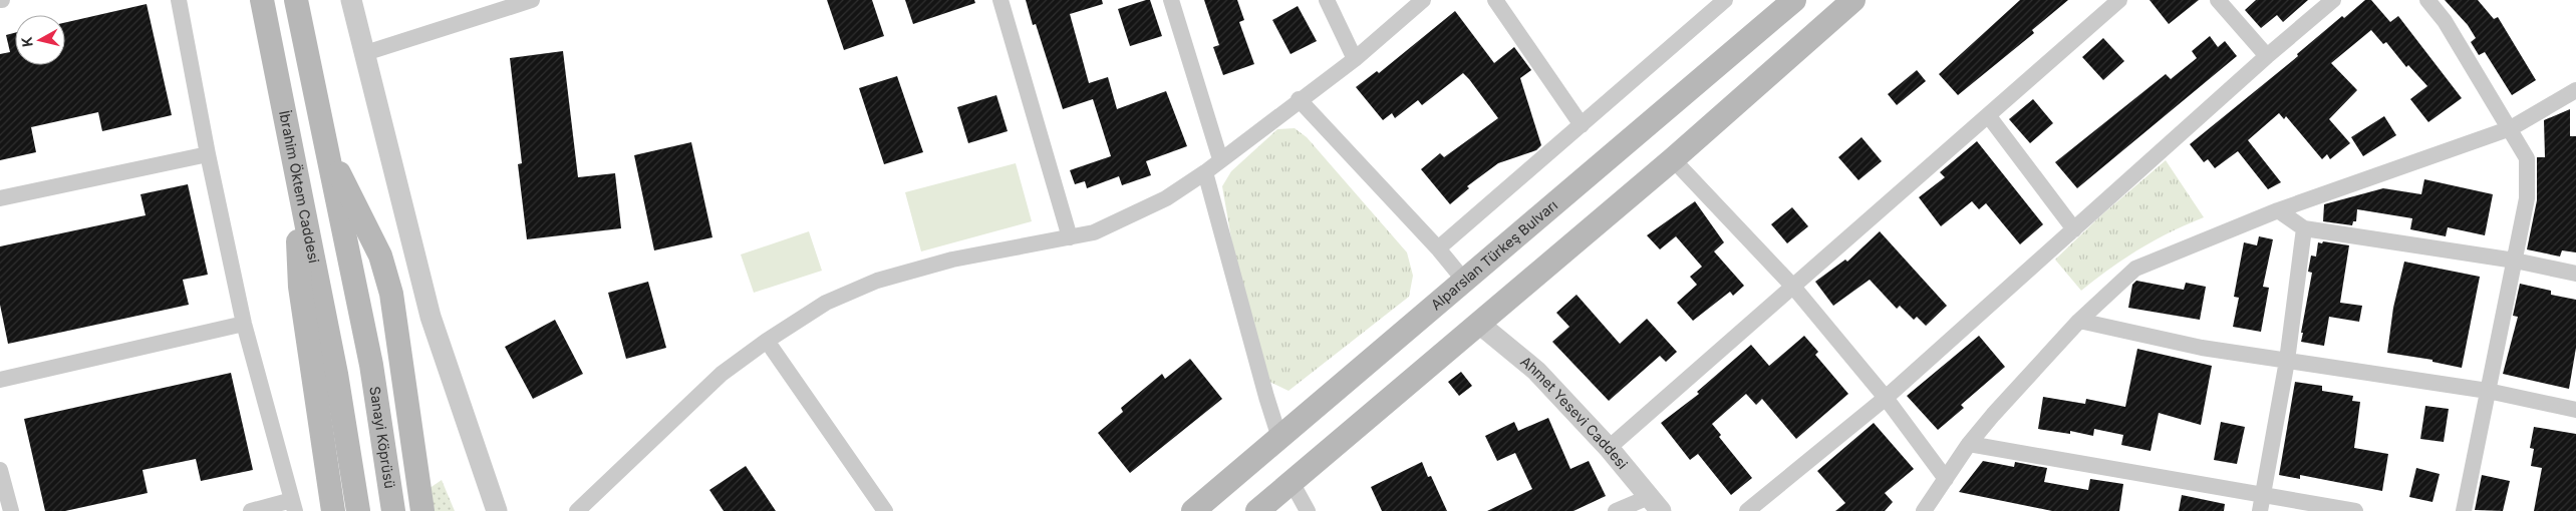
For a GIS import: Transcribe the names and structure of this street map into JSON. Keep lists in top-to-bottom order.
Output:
{
  "streets": {
    "main road": ["İbrahim Öktem Caddesi", "Alparslan Türkeş Bulvarı", "Sanayi Köprüsü"],
    "street": ["Ahmet Yesevi Caddesi"]
  },
  "north": "left"
}
